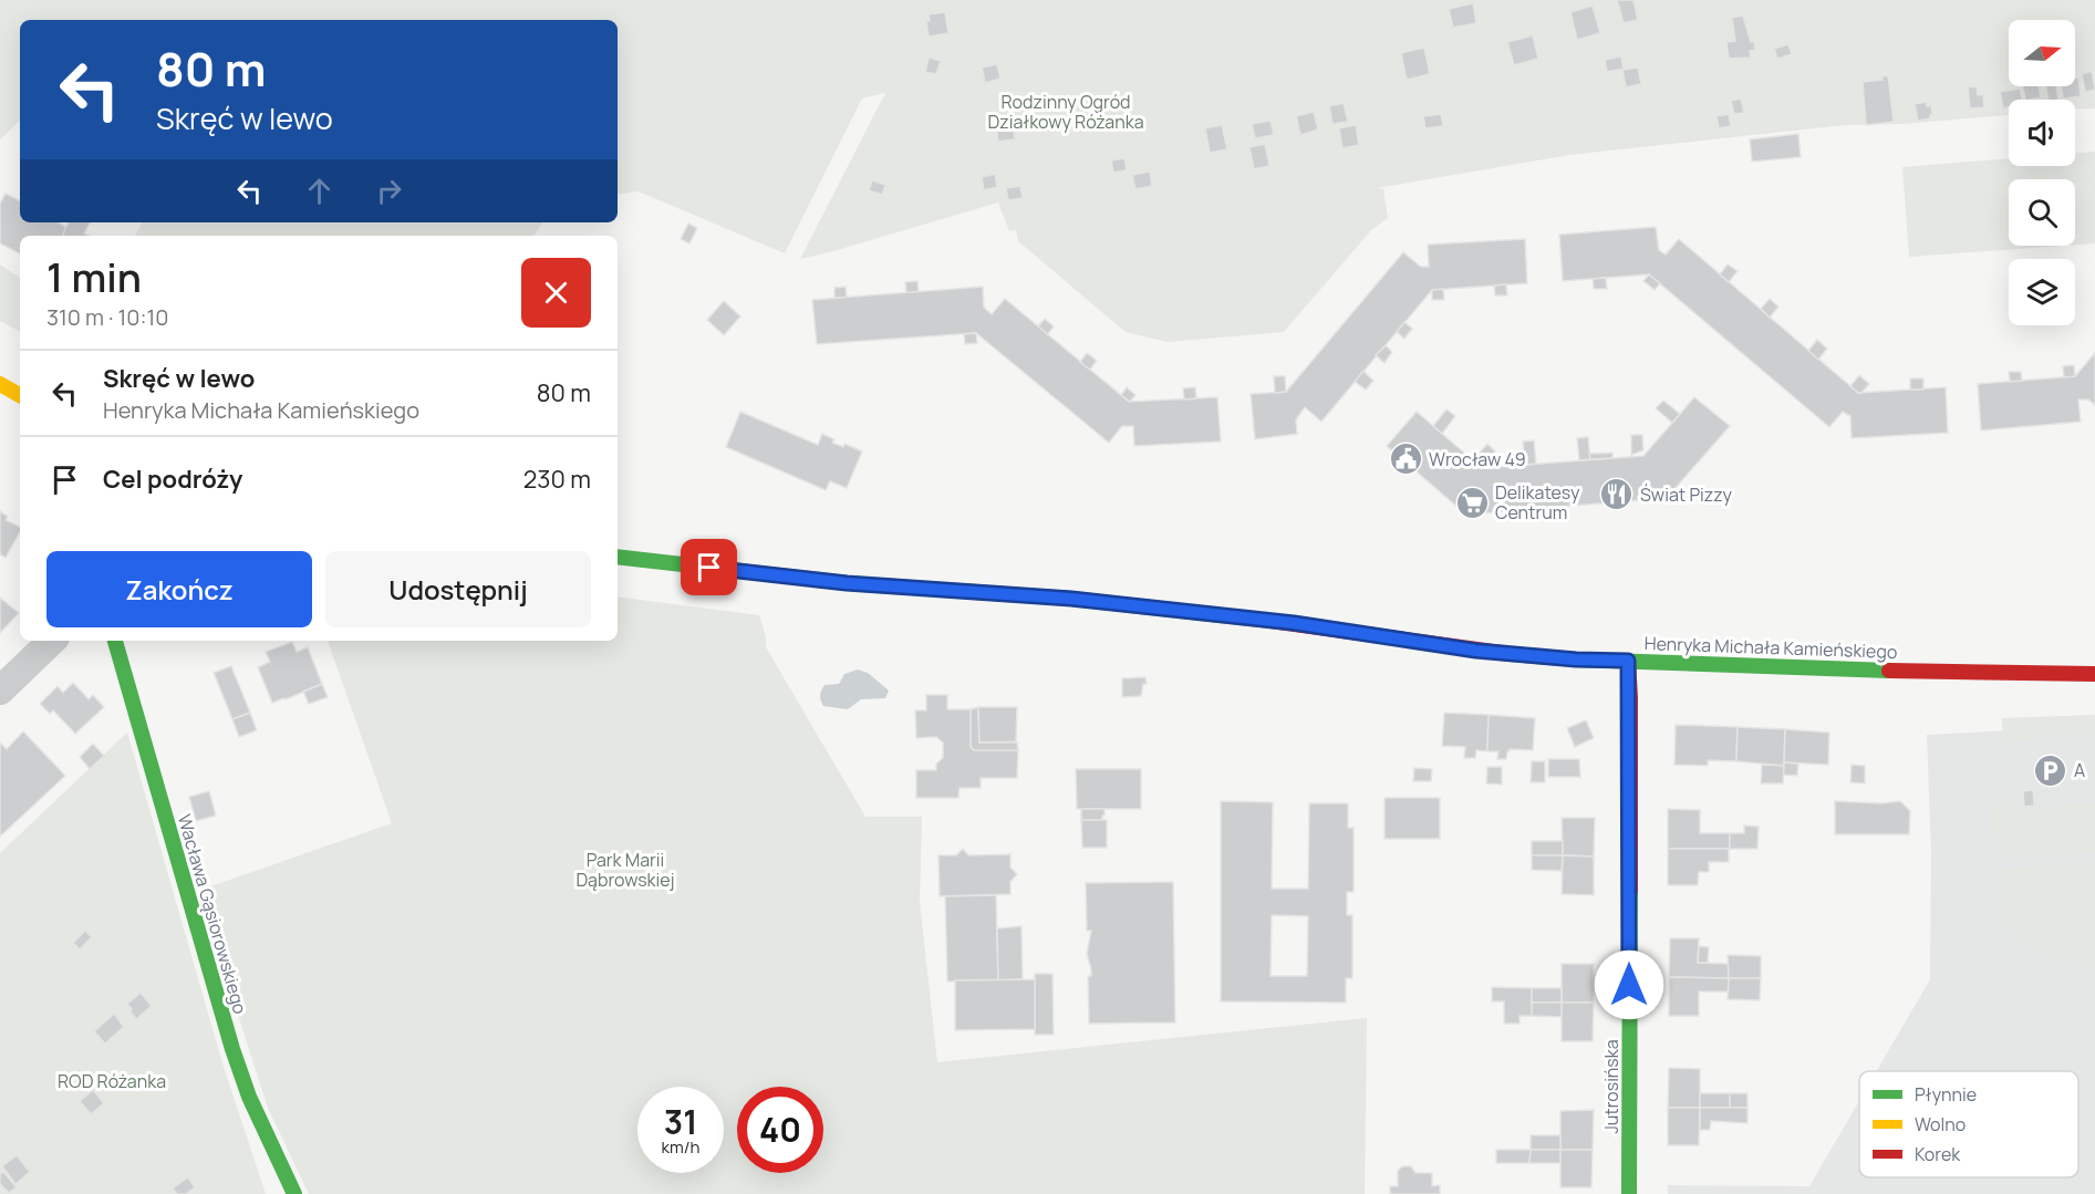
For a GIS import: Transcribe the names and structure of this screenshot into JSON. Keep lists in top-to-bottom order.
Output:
{
  "streets": {
    "street": ["Henryka Michała Kamieńskiego", "Wacława Gąsiorowskiego", "Jutrosińska"]
  },
  "crossings": [
    ["Henryka Michała Kamieńskiego", "Jutrosińska"]
  ],
  "parks": ["Rodzinny Ogród Działkowy Różanka", "Park Marii Dąbrowskiej", "ROD Różanka"],
  "places": {
    "public building": ["Wrocław 49"],
    "restaurant": ["Świat Pizzy"],
    "supermarket": ["Delikatesy Centrum"],
    "parking": ["A"]
  },
  "legend": ["Płynnie", "Wolno", "Korek"],
  "north": "right",
  "page": {
    "turn": ["80 m", "Skręć w lewo"],
    "heading": ["1 min", "310 m · 10:10"],
    "list": [
      {
        "name": "Skręć w lewo",
        "note": "Henryka Michała Kamieńskiego",
        "value": "80 m"
      },
      {
        "name": "Cel podróży",
        "value": "230 m"
      }
    ],
    "buttons": ["Zakończ", "Udostępnij"],
    "speed": "31 km/h",
    "limit": "40"
  }
}
